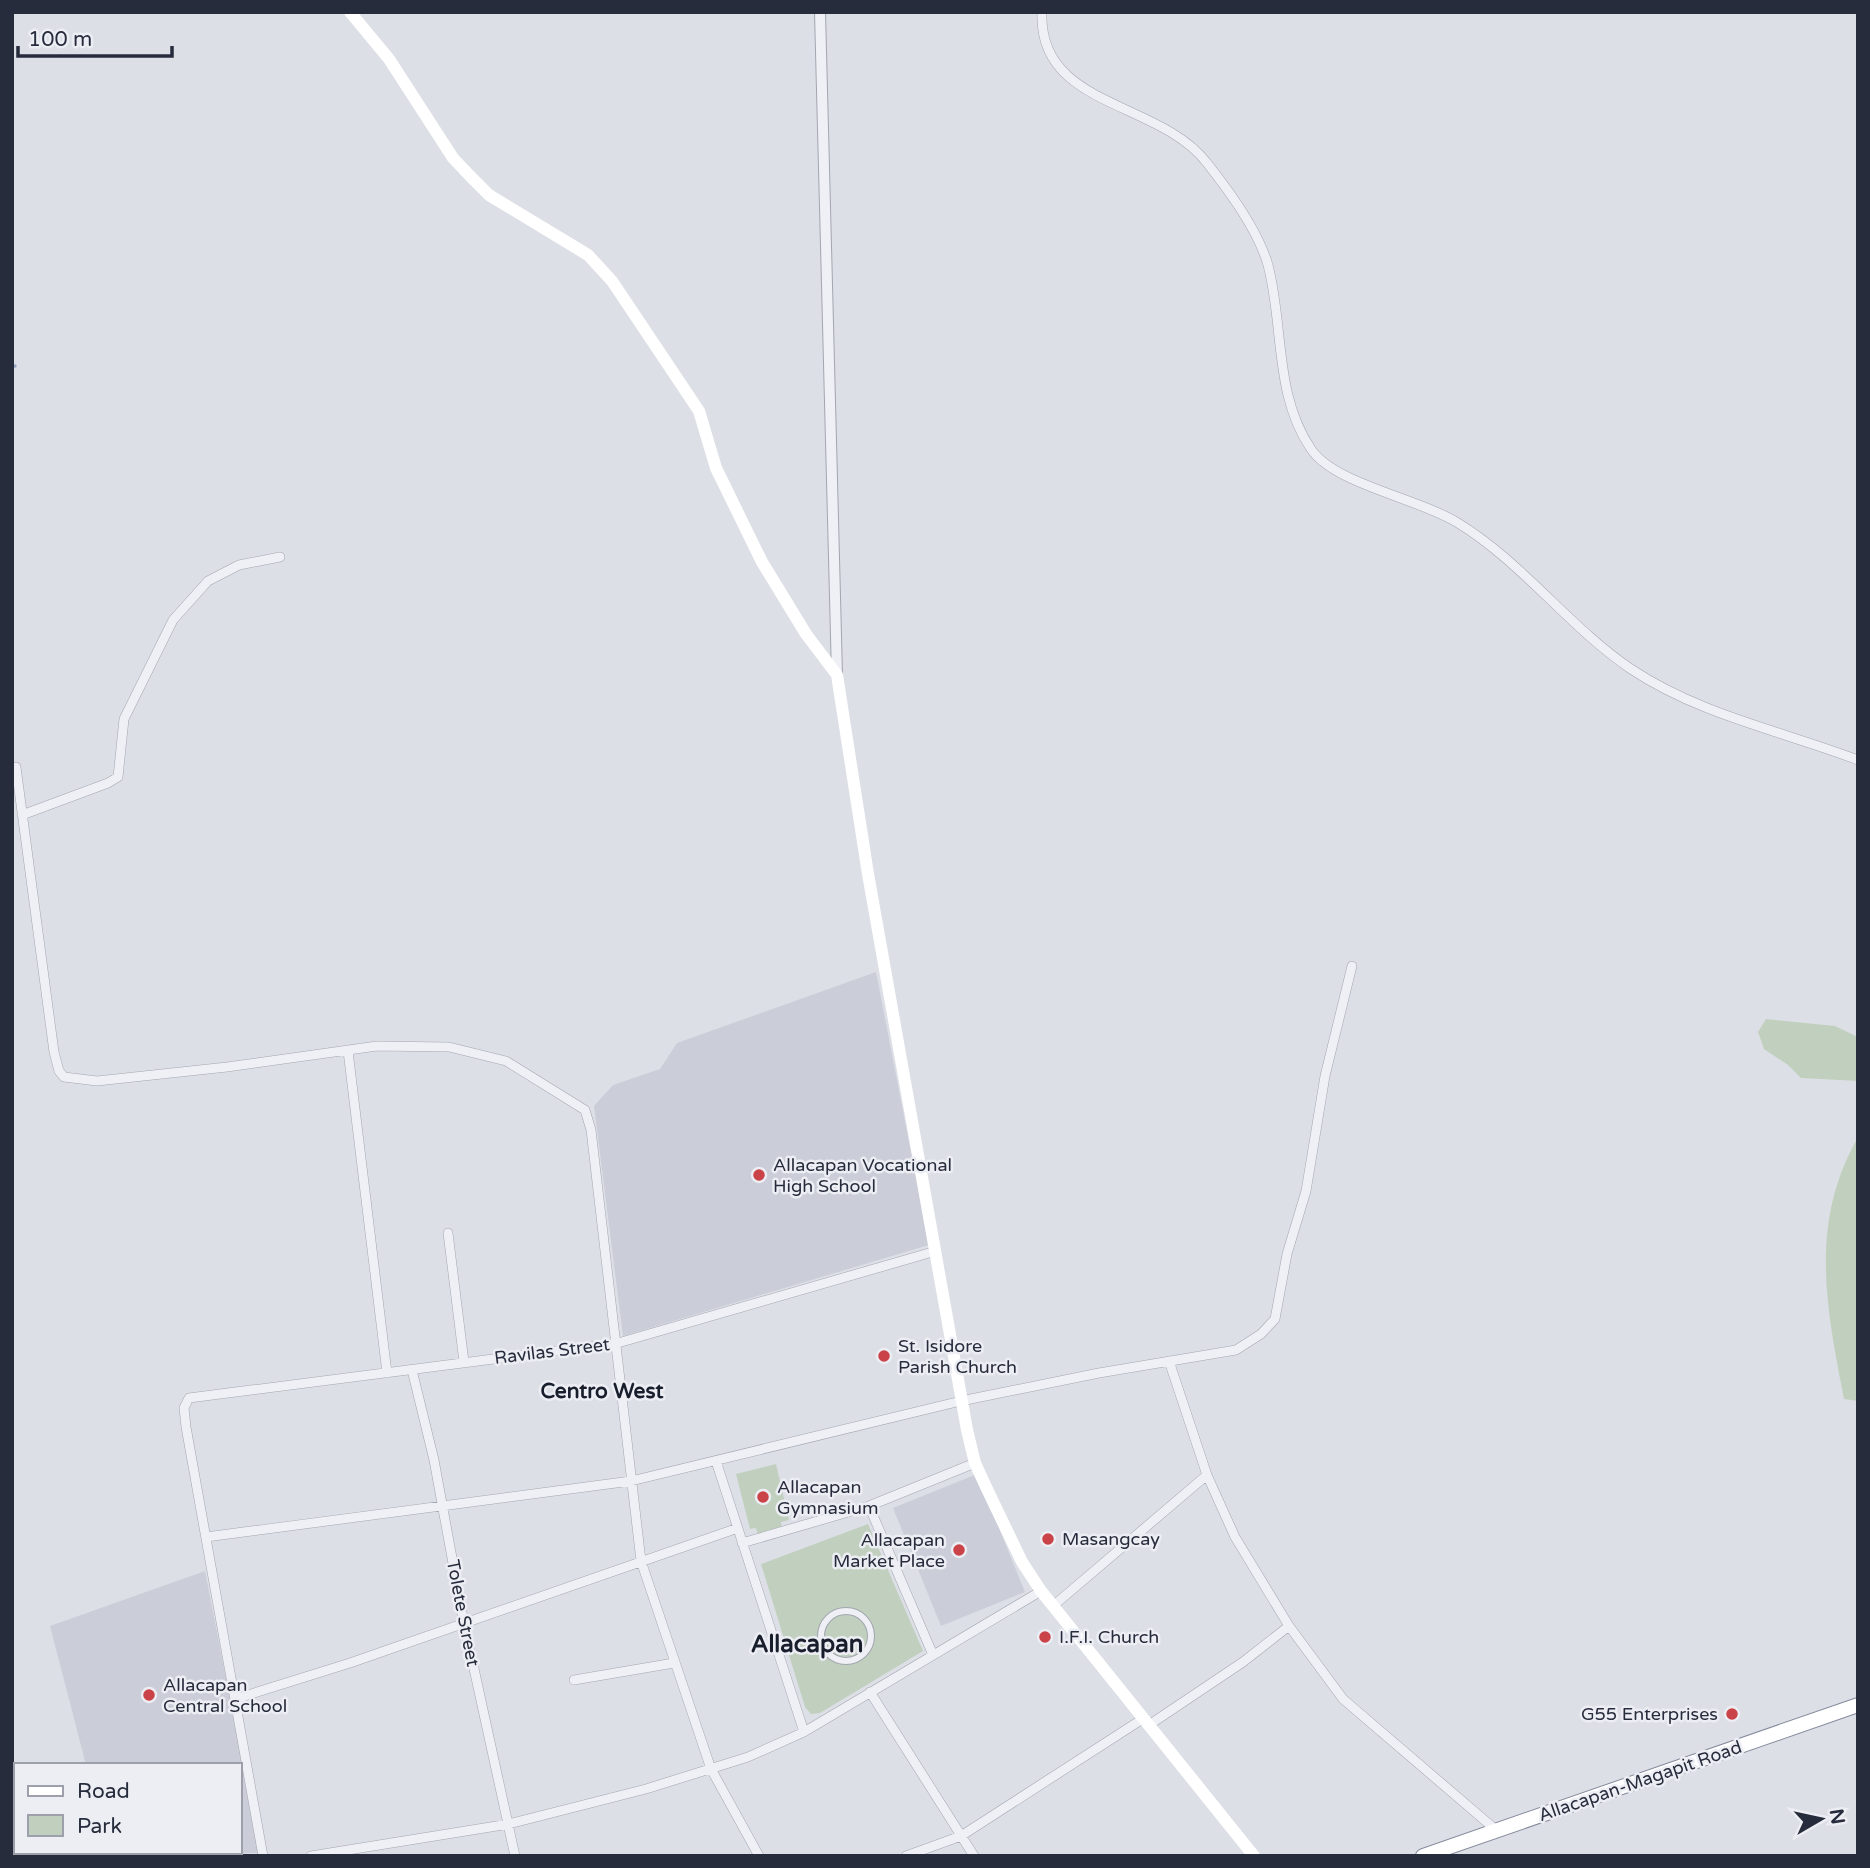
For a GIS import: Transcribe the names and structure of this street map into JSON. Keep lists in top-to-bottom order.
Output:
{
  "streets": {
    "highway": ["Allacapan-Magapit Road"],
    "street": ["Ravilas Street", "Tolete Street"]
  },
  "crossings": [
    ["Ravilas Street", "Tolete Street"]
  ],
  "districts": ["Centro West", "Allacapan"],
  "places": [
    "Allacapan Vocational High School",
    "St. Isidore Parish Church",
    "Allacapan Gymnasium",
    "Masangcay",
    "Allacapan Market Place",
    "I.F.I. Church",
    "Allacapan Central School",
    "G55 Enterprises"
  ],
  "legend": ["Road", "Park"],
  "scale_bar": "100 m",
  "north": "right"
}
